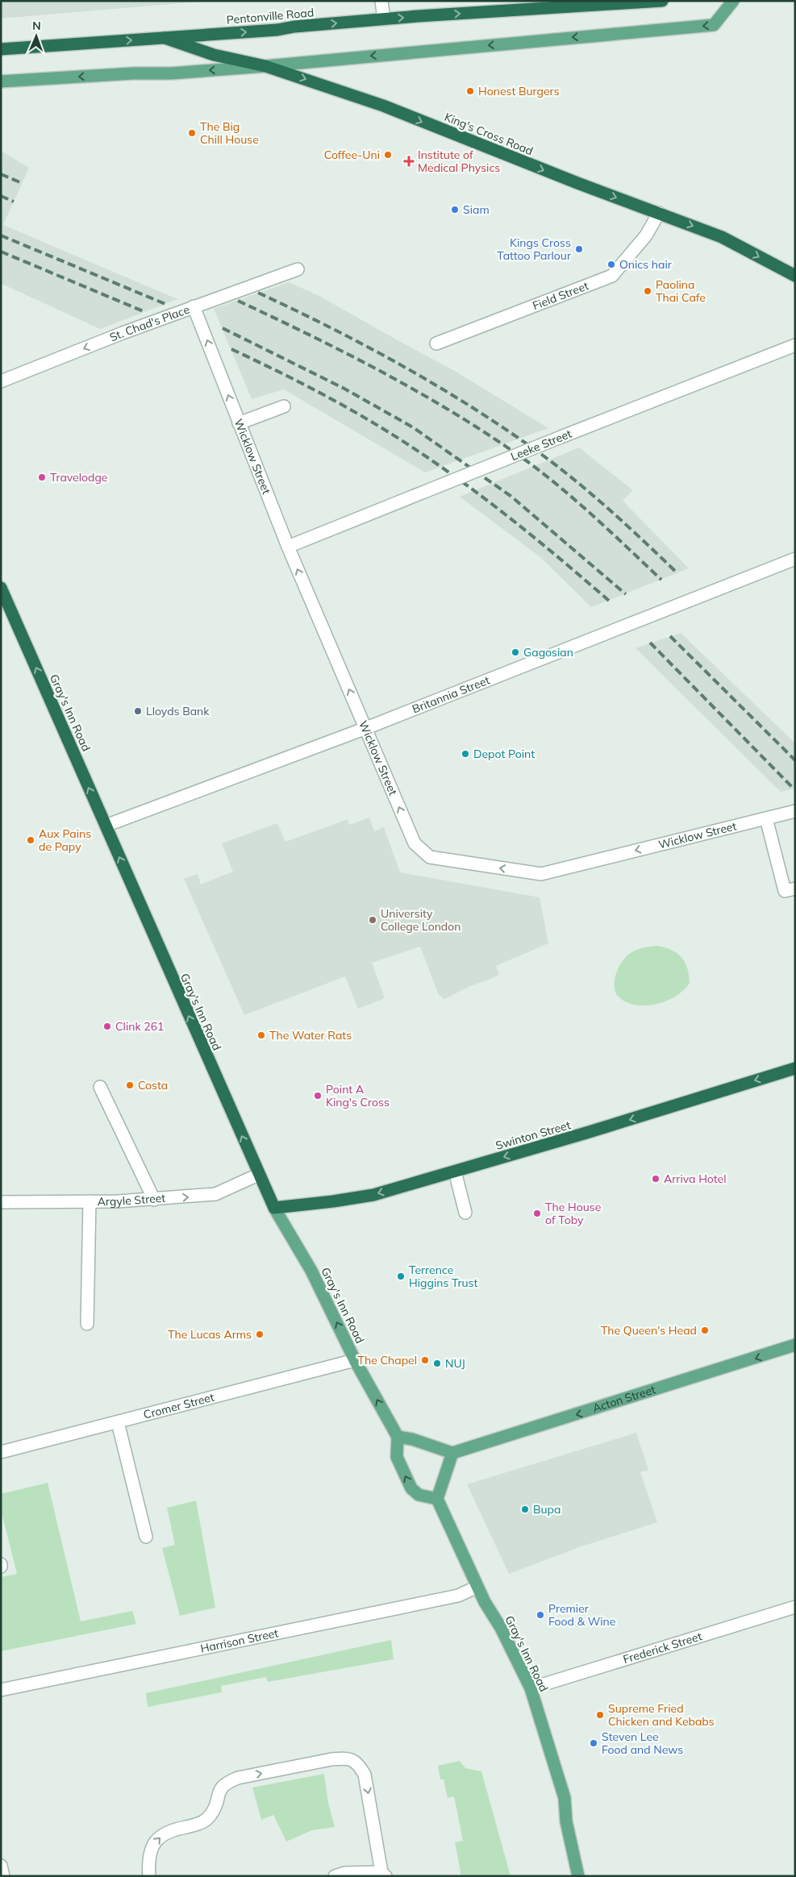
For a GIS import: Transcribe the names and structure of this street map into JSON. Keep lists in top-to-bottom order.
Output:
{
  "streets": {
    "highway": [
      "Pentonville Road",
      "King's Cross Road",
      "Gray's Inn Road",
      "Swinton Street"
    ],
    "main road": ["Acton Street"],
    "street": [
      "Field Street",
      "St. Chad's Place",
      "Leeke Street",
      "Wicklow Street",
      "Britannia Street",
      "Argyle Street",
      "Cromer Street",
      "Harrison Street",
      "Frederick Street"
    ]
  },
  "crossings": [
    ["Pentonville Road", "King's Cross Road"],
    ["King's Cross Road", "Field Street"],
    ["St. Chad's Place", "Wicklow Street"],
    ["Leeke Street", "Wicklow Street"],
    ["Wicklow Street", "Britannia Street"],
    ["Britannia Street", "Gray's Inn Road"],
    ["Gray's Inn Road", "Swinton Street"],
    ["Gray's Inn Road", "Argyle Street"],
    ["Gray's Inn Road", "Cromer Street"],
    ["Gray's Inn Road", "Harrison Street"],
    ["Gray's Inn Road", "Frederick Street"]
  ],
  "one_way": [
    "Pentonville Road",
    "King's Cross Road",
    "St. Chad's Place",
    "Wicklow Street",
    "Gray's Inn Road",
    "Swinton Street",
    "Argyle Street",
    "Acton Street"
  ],
  "places": {
    "other": [
      "Honest Burgers",
      "The Big Chill House",
      "Coffee-Uni",
      "Siam",
      "Kings Cross Tattoo Parlour",
      "Onics hair",
      "Paolina Thai Cafe",
      "Travelodge",
      "Gagosian",
      "Lloyds Bank",
      "Depot Point",
      "Aux Pains de Papy",
      "University College London",
      "Clink 261",
      "The Water Rats",
      "Costa",
      "Point A King's Cross",
      "Arriva Hotel",
      "The House of Toby",
      "Terrence Higgins Trust",
      "The Queen's Head",
      "The Lucas Arms",
      "The Chapel",
      "NUJ",
      "Bupa",
      "Premier Food & Wine",
      "Supreme Fried Chicken and Kebabs",
      "Steven Lee Food and News"
    ],
    "health": ["Institute of Medical Physics"]
  },
  "north": "top"
}
